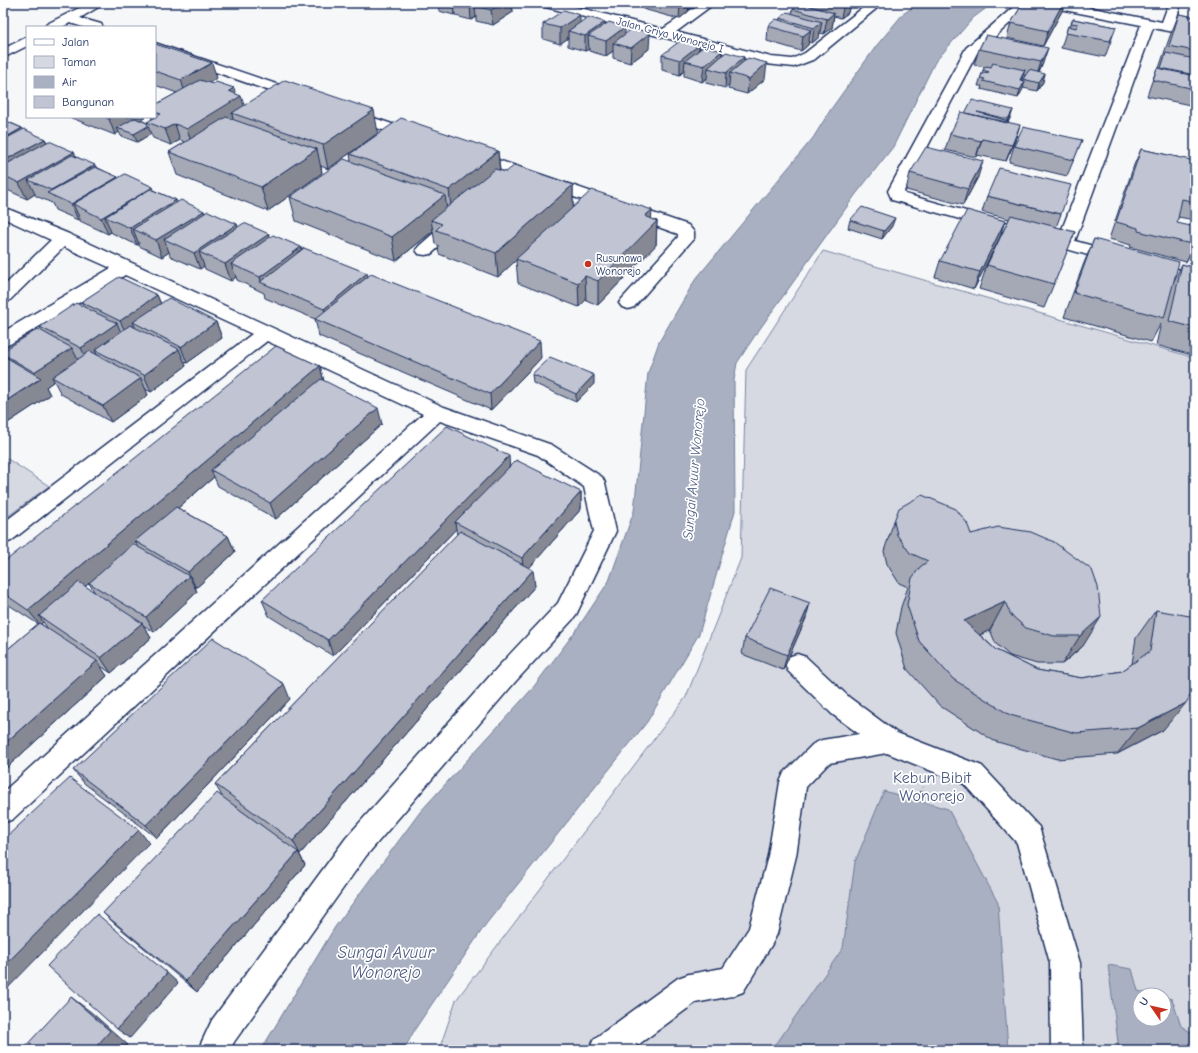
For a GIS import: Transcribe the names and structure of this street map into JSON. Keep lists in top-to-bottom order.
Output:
{
  "streets": {
    "street": ["Jalan Griya Wonorejo I"]
  },
  "water": ["Sungai Avuur Wonorejo"],
  "parks": ["Kebun Bibit Wonorejo"],
  "places": ["Rusunawa Wonorejo"],
  "legend": [
    "Jalan",
    "Taman",
    "Air",
    "Bangunan"
  ],
  "north": "top left"
}
